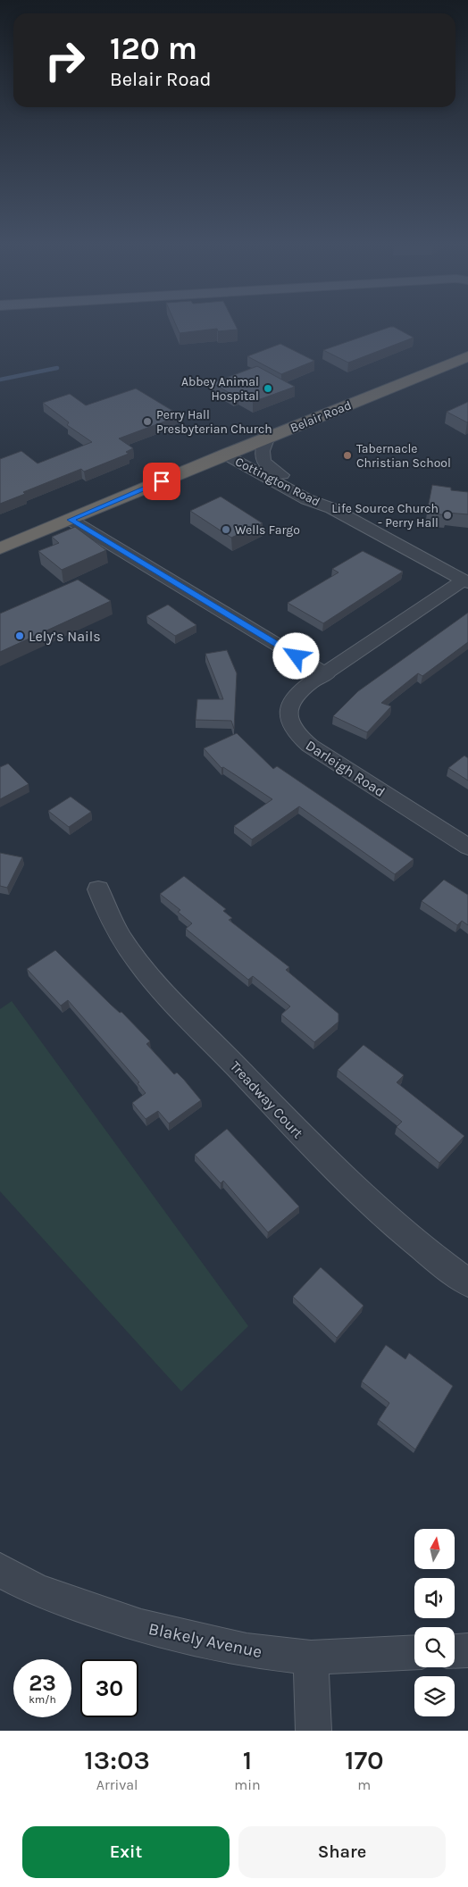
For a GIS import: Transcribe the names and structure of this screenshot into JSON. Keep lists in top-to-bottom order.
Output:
{
  "streets": {
    "highway": ["Belair Road"],
    "street": [
      "Cottington Road",
      "Darleigh Road",
      "Treadway Court",
      "Blakely Avenue"
    ]
  },
  "crossings": [
    ["Belair Road", "Cottington Road"],
    ["Cottington Road", "Darleigh Road"]
  ],
  "places": [
    "Abbey Animal Hospital",
    "Perry Hall Presbyterian Church",
    "Tabernacle Christian School",
    "Life Source Church - Perry Hall",
    "Wells Fargo",
    "Lely’s Nails"
  ],
  "north": "top",
  "page": {
    "turn": ["120 m", "Belair Road"],
    "speed": "23 km/h",
    "limit": "30",
    "eta": [
      "13:03",
      "Arrival",
      "1",
      "min",
      "170",
      "m"
    ],
    "buttons": ["Exit", "Share"]
  }
}
